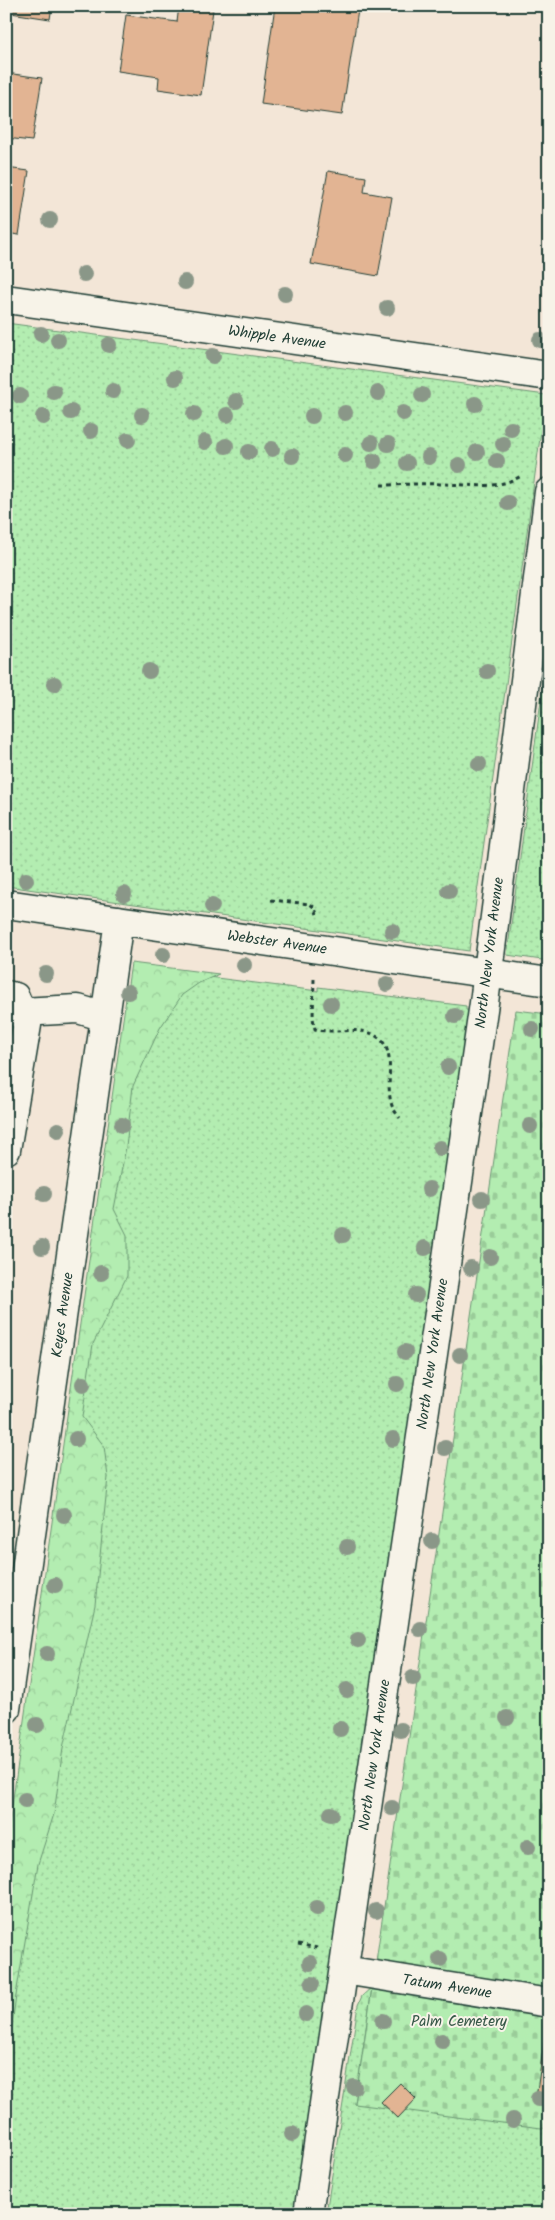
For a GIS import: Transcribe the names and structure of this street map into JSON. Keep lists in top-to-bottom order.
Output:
{
  "streets": {
    "street": [
      "Whipple Avenue",
      "Webster Avenue",
      "North New York Avenue",
      "Keyes Avenue",
      "Tatum Avenue"
    ]
  },
  "crossings": [
    ["Webster Avenue", "North New York Avenue"],
    ["Webster Avenue", "Keyes Avenue"],
    ["North New York Avenue", "Tatum Avenue"]
  ],
  "parks": ["Palm Cemetery"]
}
